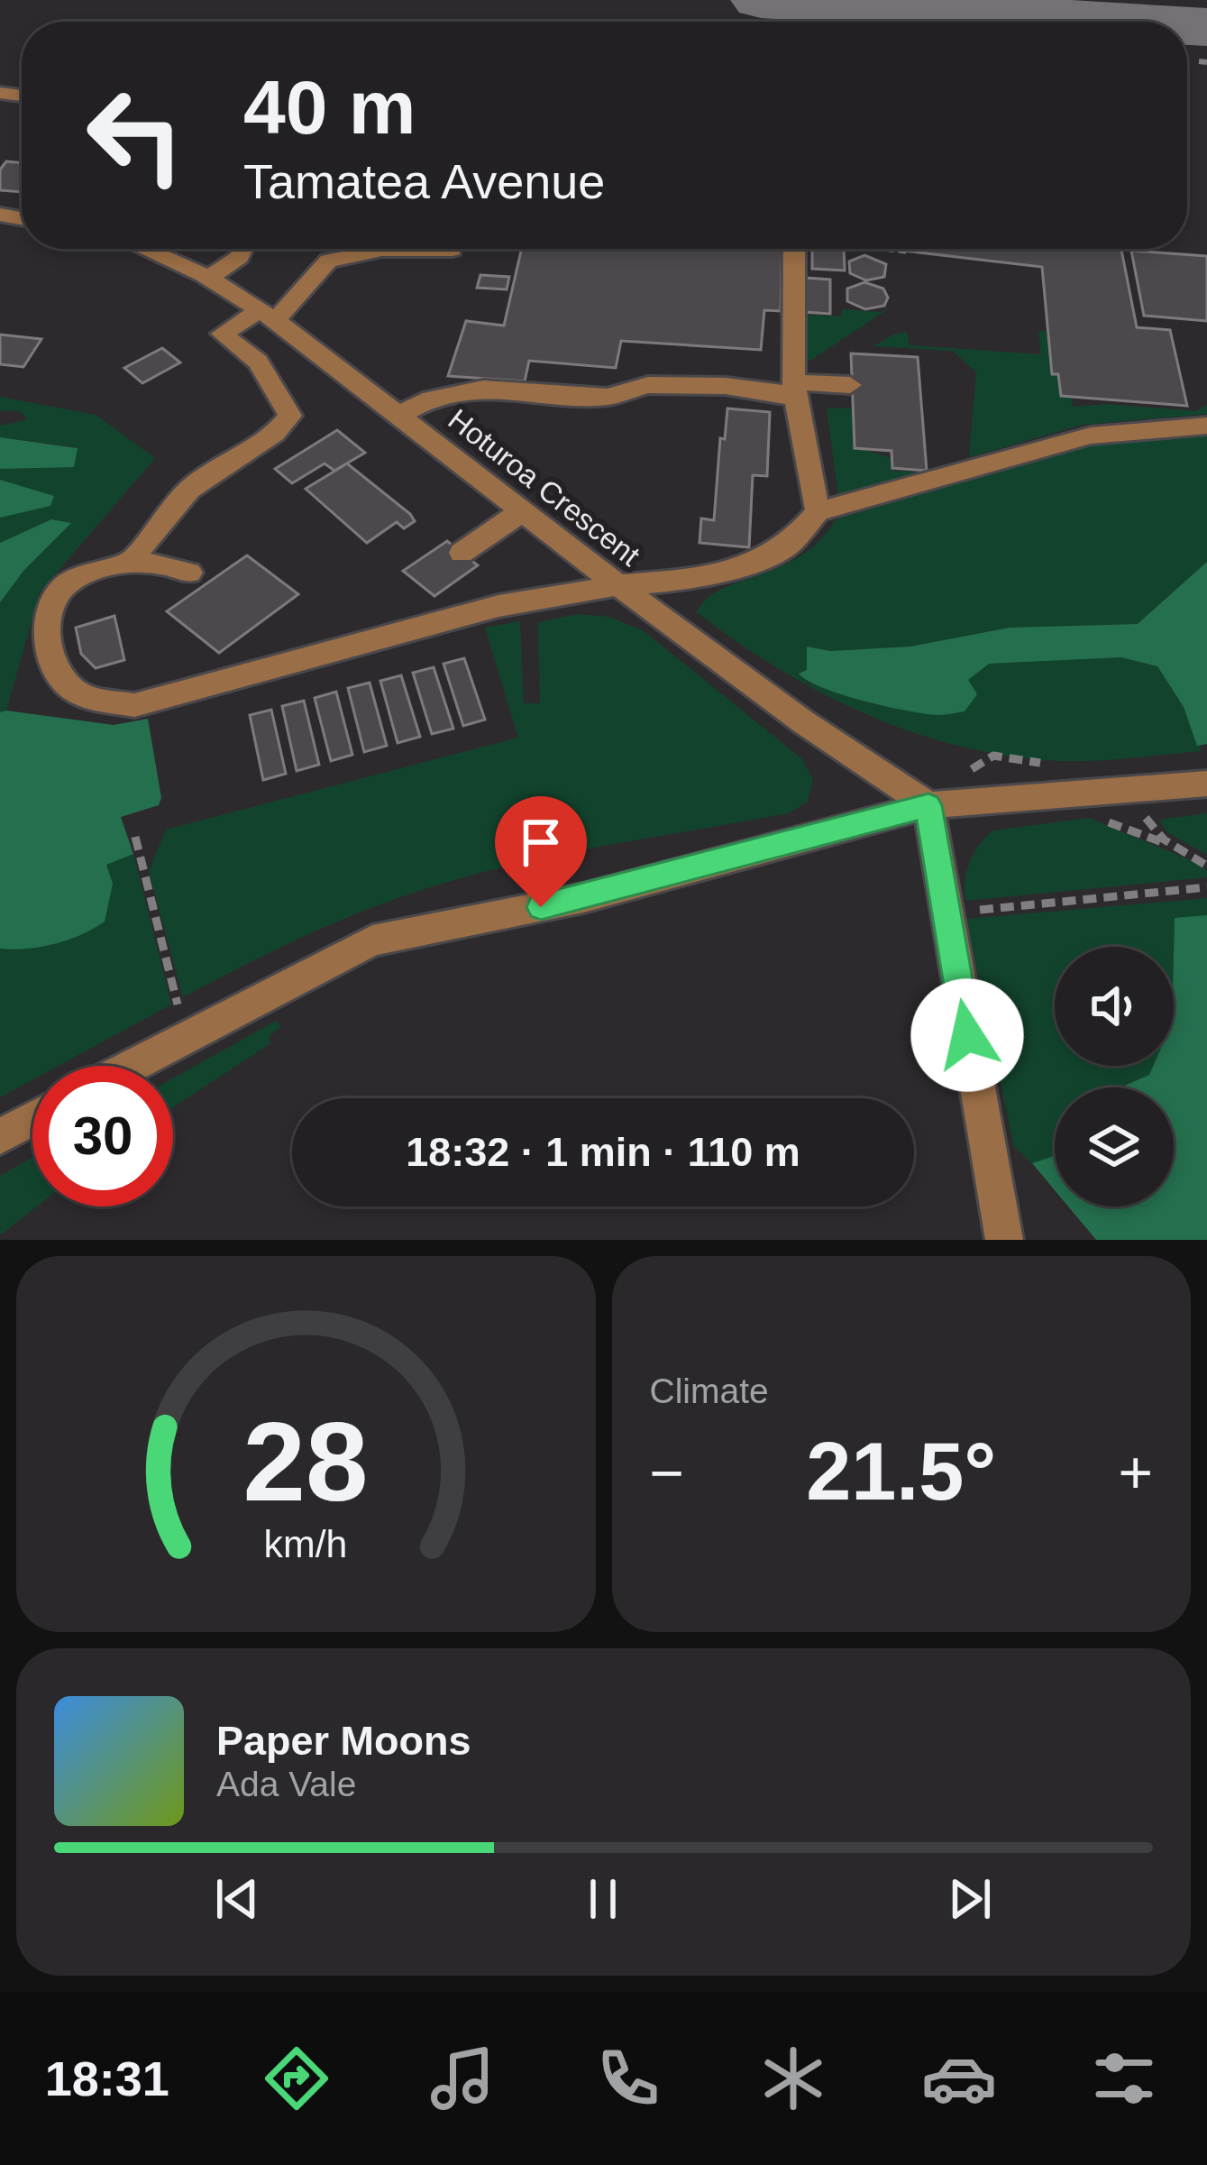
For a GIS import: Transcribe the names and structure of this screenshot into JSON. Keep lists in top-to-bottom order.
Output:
{
  "streets": {
    "street": ["Hoturoa Crescent"]
  },
  "page": {
    "turn": ["40 m", "Tamatea Avenue"],
    "limit": "30",
    "trip": "18:32 · 1 min · 110 m",
    "tile": "Climate",
    "heat": ["−", "21.5°", "+"],
    "song": ["Paper Moons", "Ada Vale"],
    "tabs": "18:31",
    "gauge": ["28", "km/h"]
  }
}
